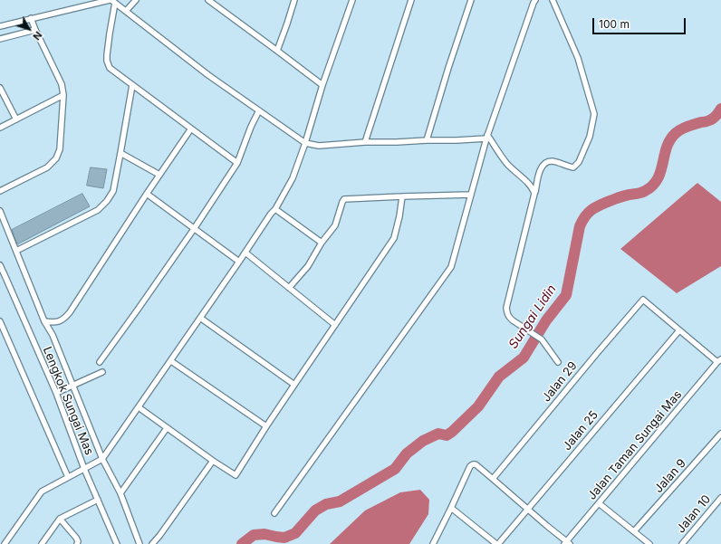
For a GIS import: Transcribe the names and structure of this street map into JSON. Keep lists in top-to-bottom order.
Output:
{
  "streets": {
    "street": [
      "Jalan 29",
      "Lengkok Sungai Mas",
      "Jalan 25",
      "Jalan Taman Sungai Mas",
      "Jalan 9",
      "Jalan 10"
    ]
  },
  "crossings": [
    ["Jalan 29", "Jalan 25"]
  ],
  "water": ["Sungai Lidin"],
  "scale_bar": "100 m",
  "north": "bottom right"
}
